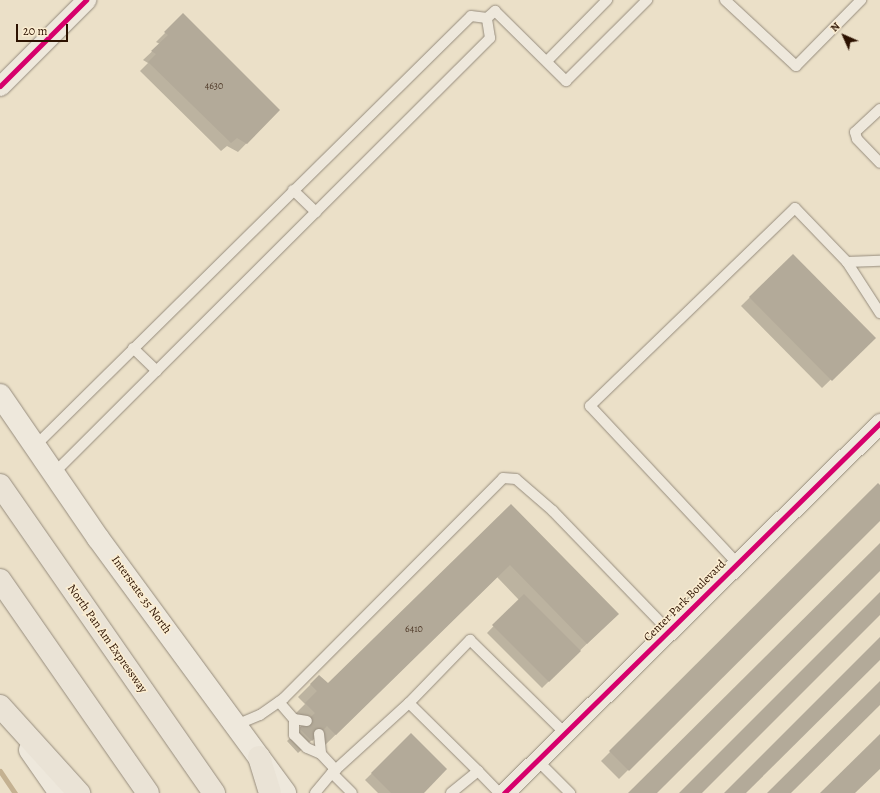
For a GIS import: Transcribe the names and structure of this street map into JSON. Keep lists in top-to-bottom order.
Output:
{
  "streets": {
    "highway": ["North Pan Am Expressway"],
    "main road": ["Interstate 35 North"],
    "street": ["Center Park Boulevard"]
  },
  "house_numbers": ["4630", "6410"],
  "scale_bar": "20 m",
  "north": "top left"
}
